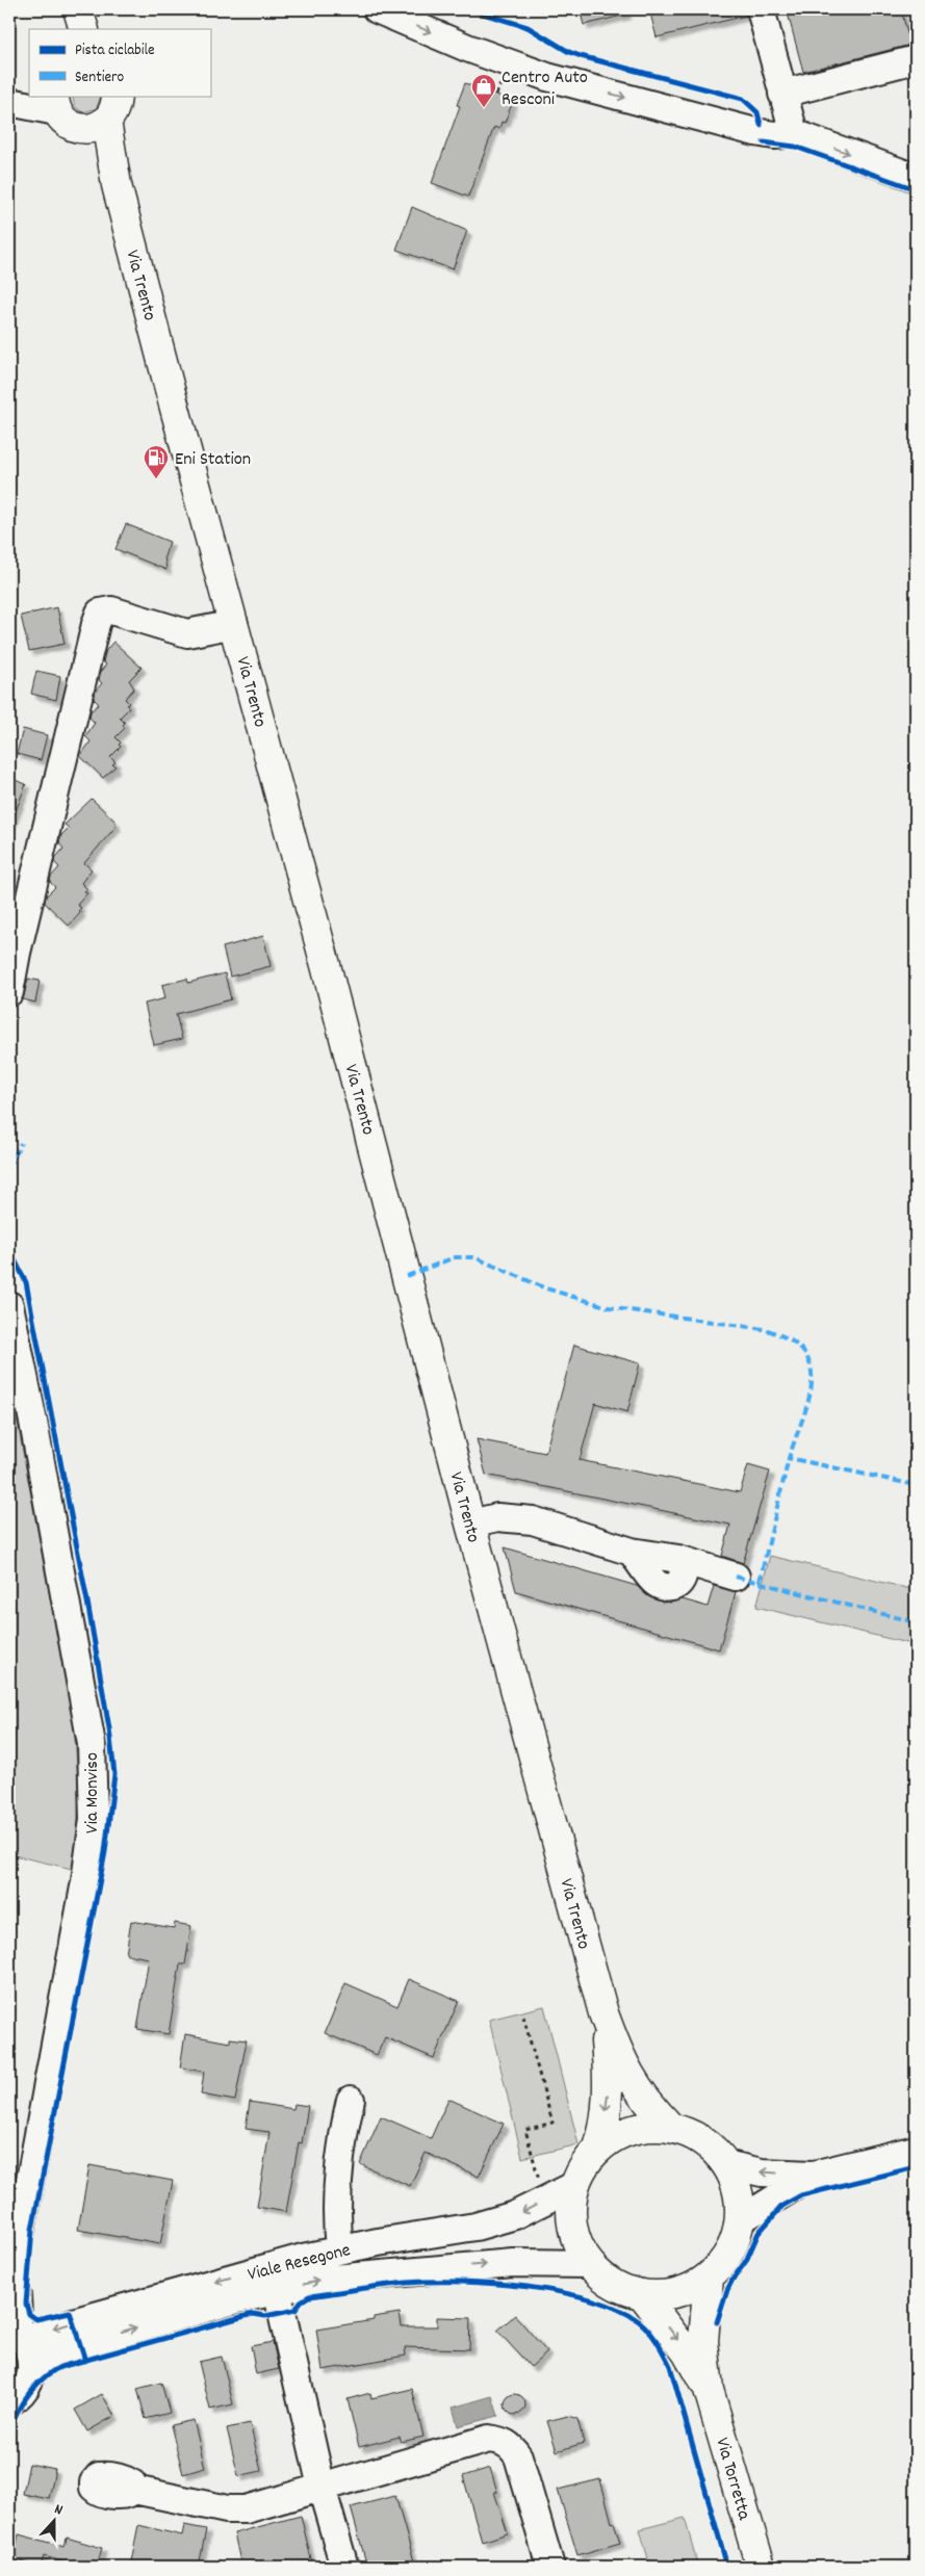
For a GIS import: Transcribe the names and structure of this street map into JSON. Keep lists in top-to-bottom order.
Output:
{
  "streets": {
    "main road": ["Via Trento", "Via Torretta"],
    "street": ["Via Monviso", "Viale Resegone"]
  },
  "crossings": [
    ["Via Monviso", "Viale Resegone"],
    ["Viale Resegone", "Via Torretta"]
  ],
  "places": {
    "shop": ["Centro Auto Resconi"],
    "fuel station": ["Eni Station"]
  },
  "legend": ["Pista ciclabile", "Sentiero"],
  "north": "top"
}
